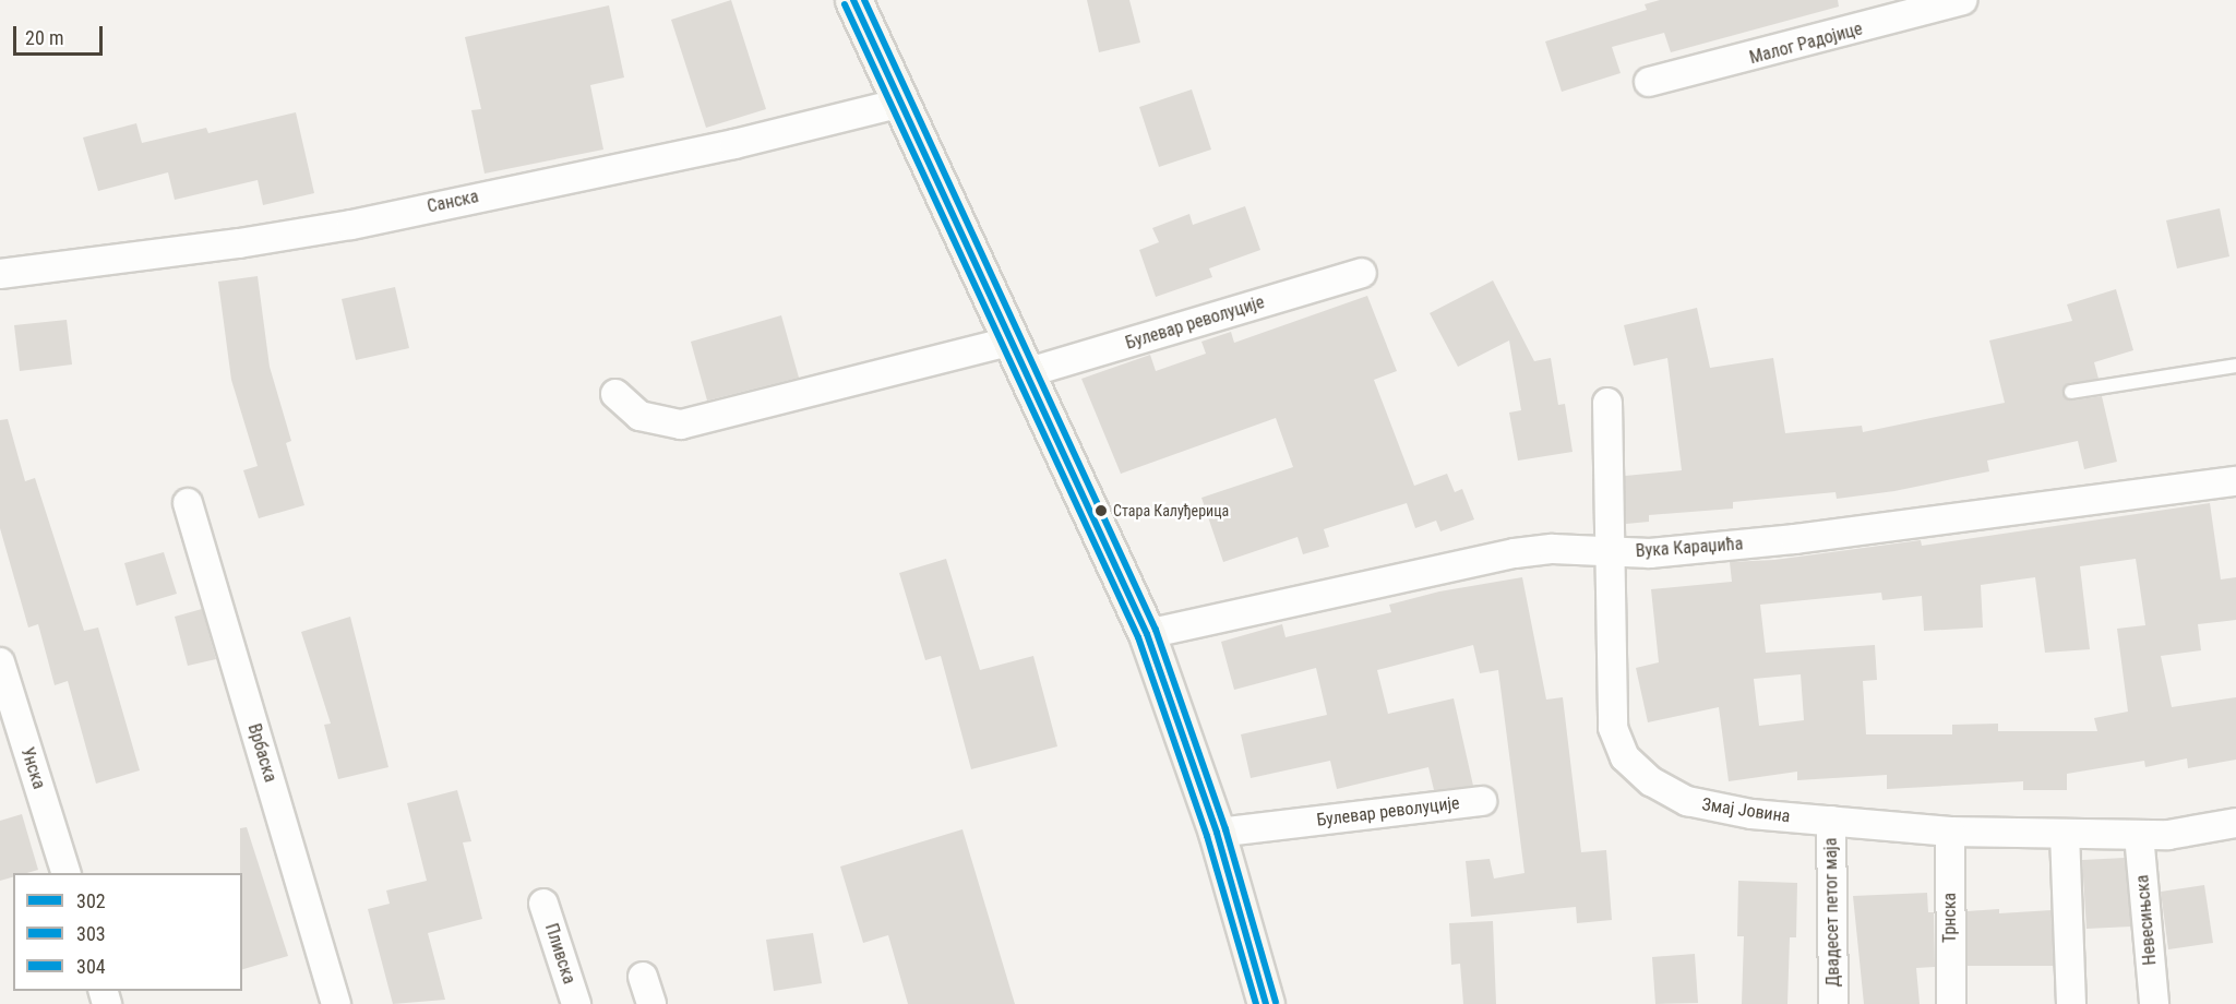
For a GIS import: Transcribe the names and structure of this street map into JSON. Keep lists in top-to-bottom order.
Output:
{
  "streets": {
    "street": [
      "Малог Радојице",
      "Санска",
      "Булевар револуције",
      "Вука Караџића",
      "Врбаска",
      "Унска",
      "Змај Јовина",
      "Двадесет петог маја",
      "Трнска",
      "Невесињска",
      "Пливска"
    ]
  },
  "crossings": [
    ["Вука Караџића", "Змај Јовина"],
    ["Змај Јовина", "Двадесет петог маја"],
    ["Змај Јовина", "Трнска"],
    ["Змај Јовина", "Невесињска"]
  ],
  "places": ["Стара Калуђерица"],
  "lines": ["transit line 302", "transit line 304", "transit line 303"],
  "legend": ["302", "303", "304"],
  "scale_bar": "20 m"
}
